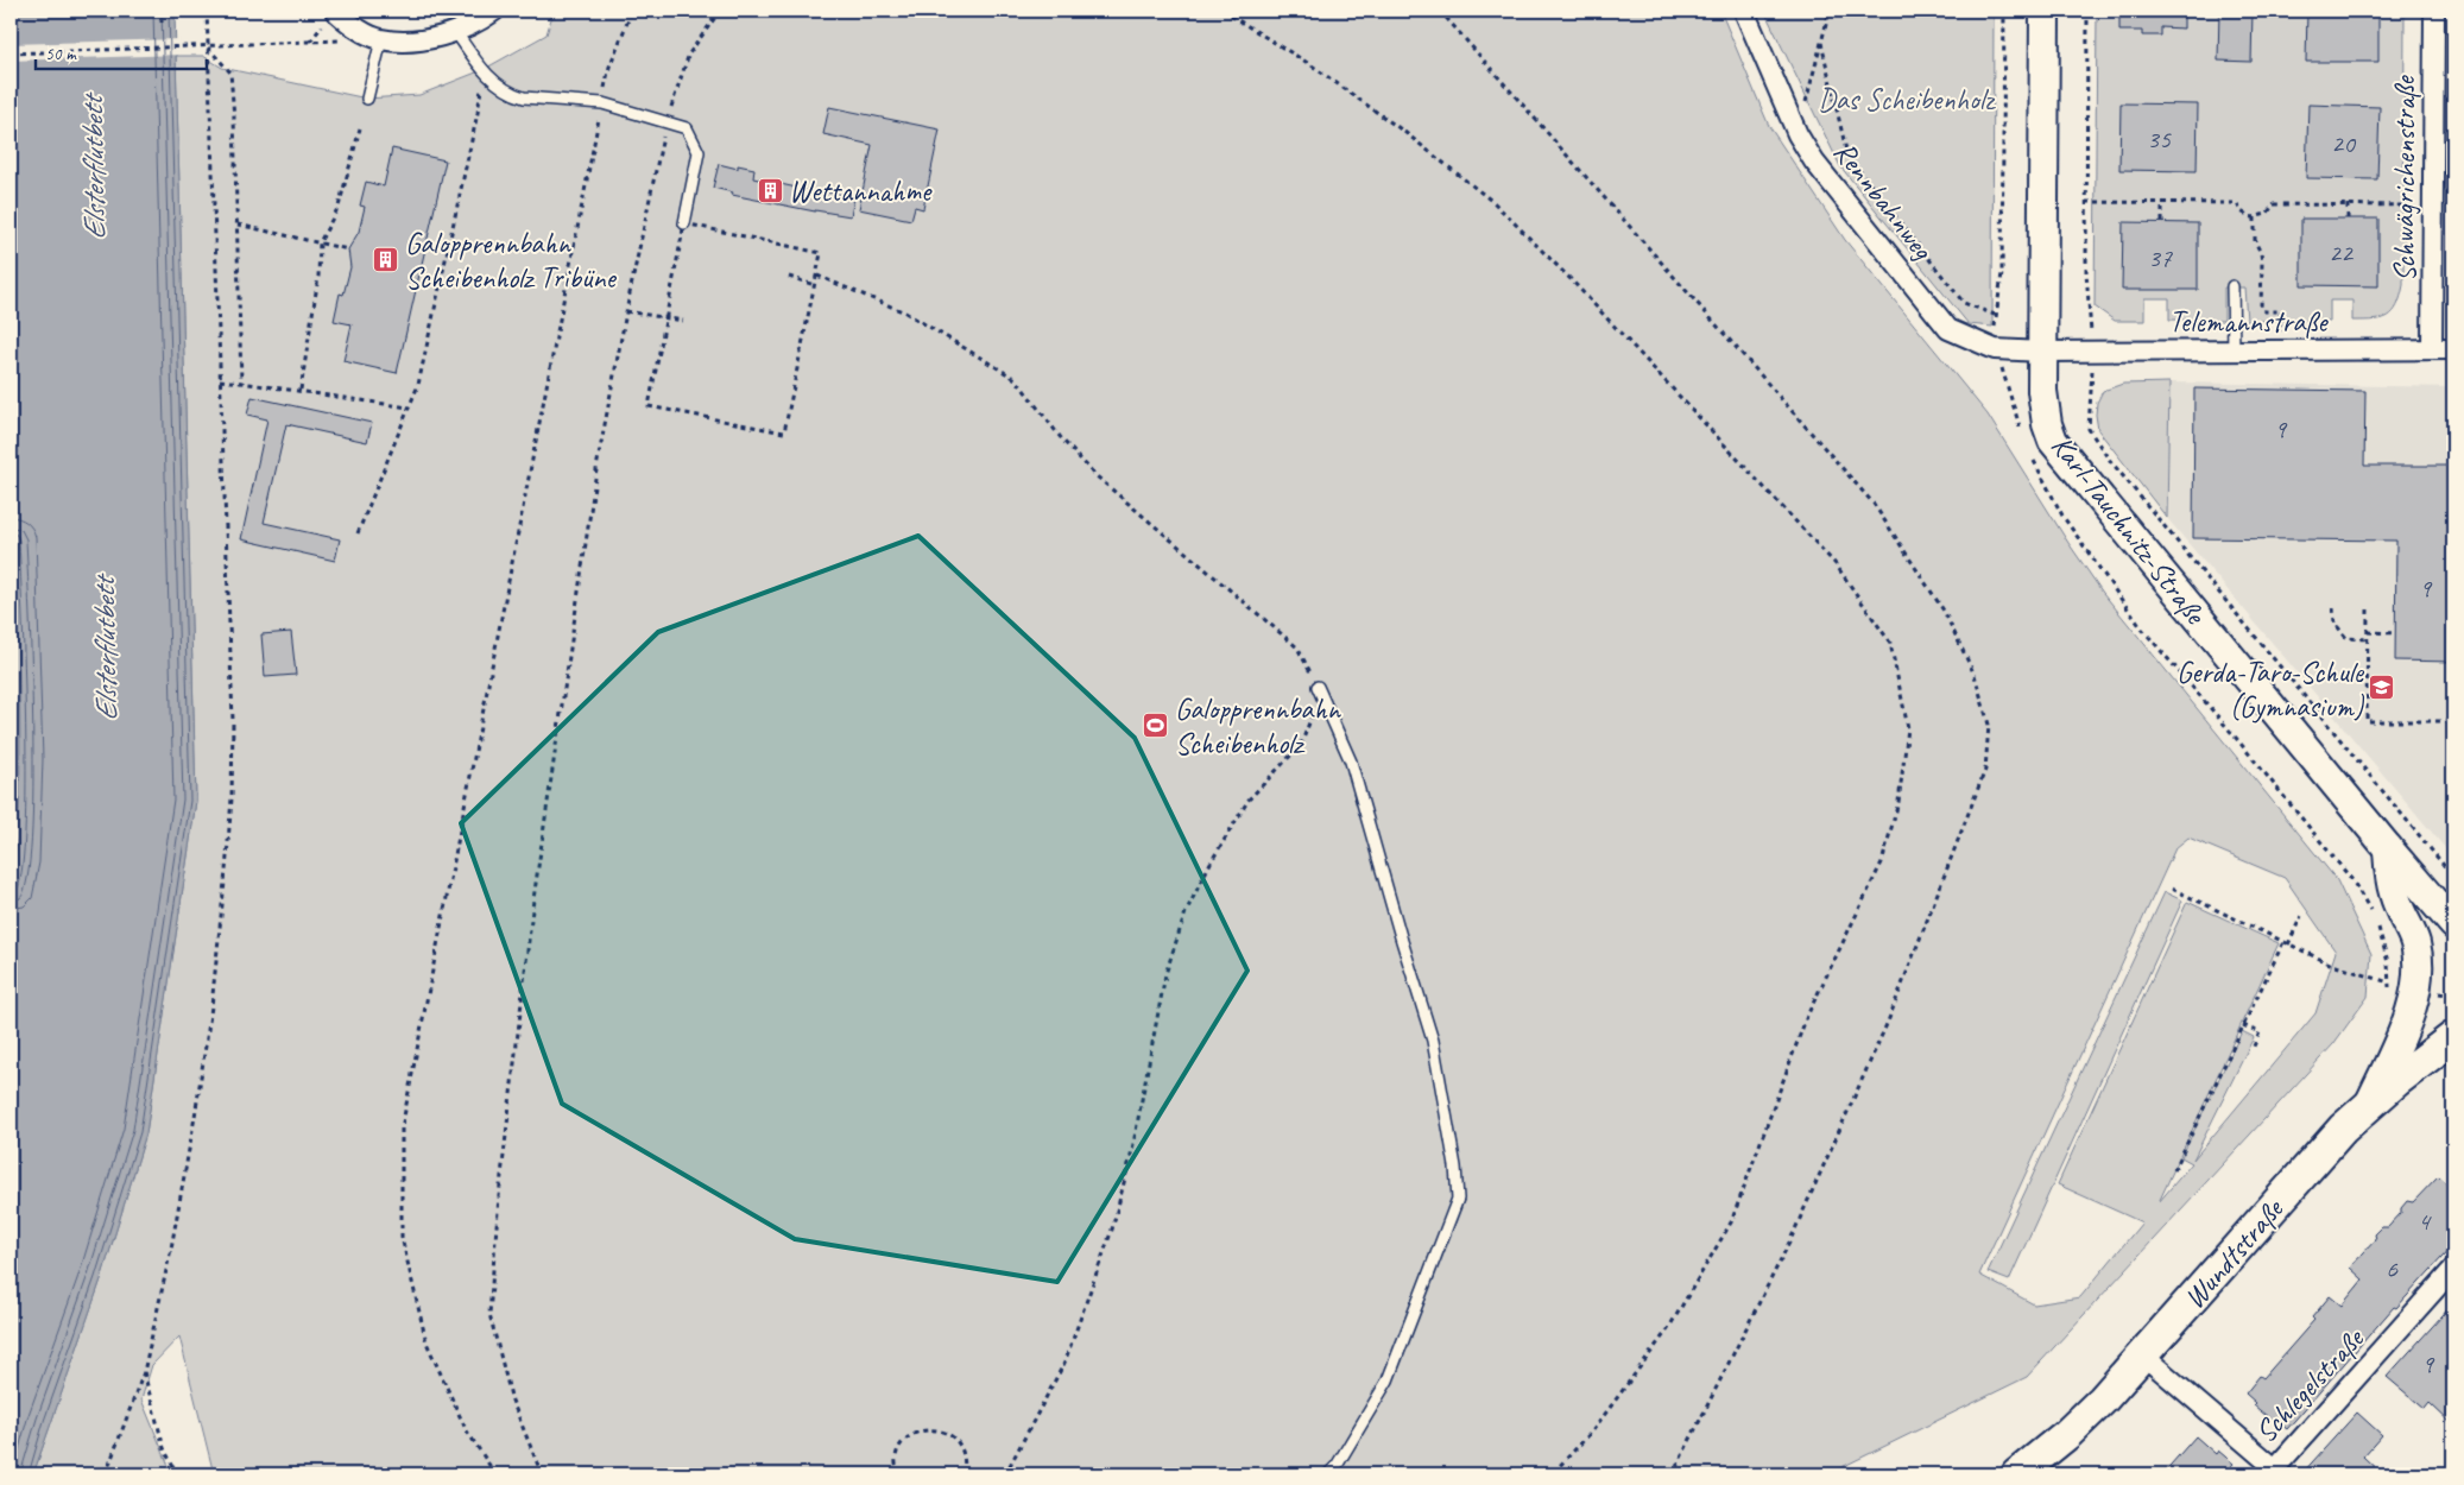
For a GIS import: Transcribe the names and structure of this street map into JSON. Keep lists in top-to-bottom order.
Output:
{
  "streets": {
    "main road": ["Karl-Tauchnitz-Straße", "Wundtstraße"],
    "street": [
      "Schwägrichenstraße",
      "Rennbahnweg",
      "Telemannstraße",
      "Schlegelstraße"
    ]
  },
  "crossings": [
    ["Schwägrichenstraße", "Telemannstraße"],
    ["Rennbahnweg", "Telemannstraße"],
    ["Rennbahnweg", "Karl-Tauchnitz-Straße"],
    ["Telemannstraße", "Karl-Tauchnitz-Straße"],
    ["Wundtstraße", "Schlegelstraße"]
  ],
  "water": ["Elsterflutbett"],
  "parks": ["Das Scheibenholz"],
  "places": {
    "building": ["Wettannahme", "Galopprennbahn Scheibenholz Tribüne"],
    "school or university": ["Gerda-Taro-Schule (Gymnasium)"],
    "sports": ["Galopprennbahn Scheibenholz"]
  },
  "house_numbers": [
    "35",
    "20",
    "22",
    "37",
    "9",
    "9",
    "4",
    "6",
    "9"
  ],
  "scale_bar": "50 m"
}
